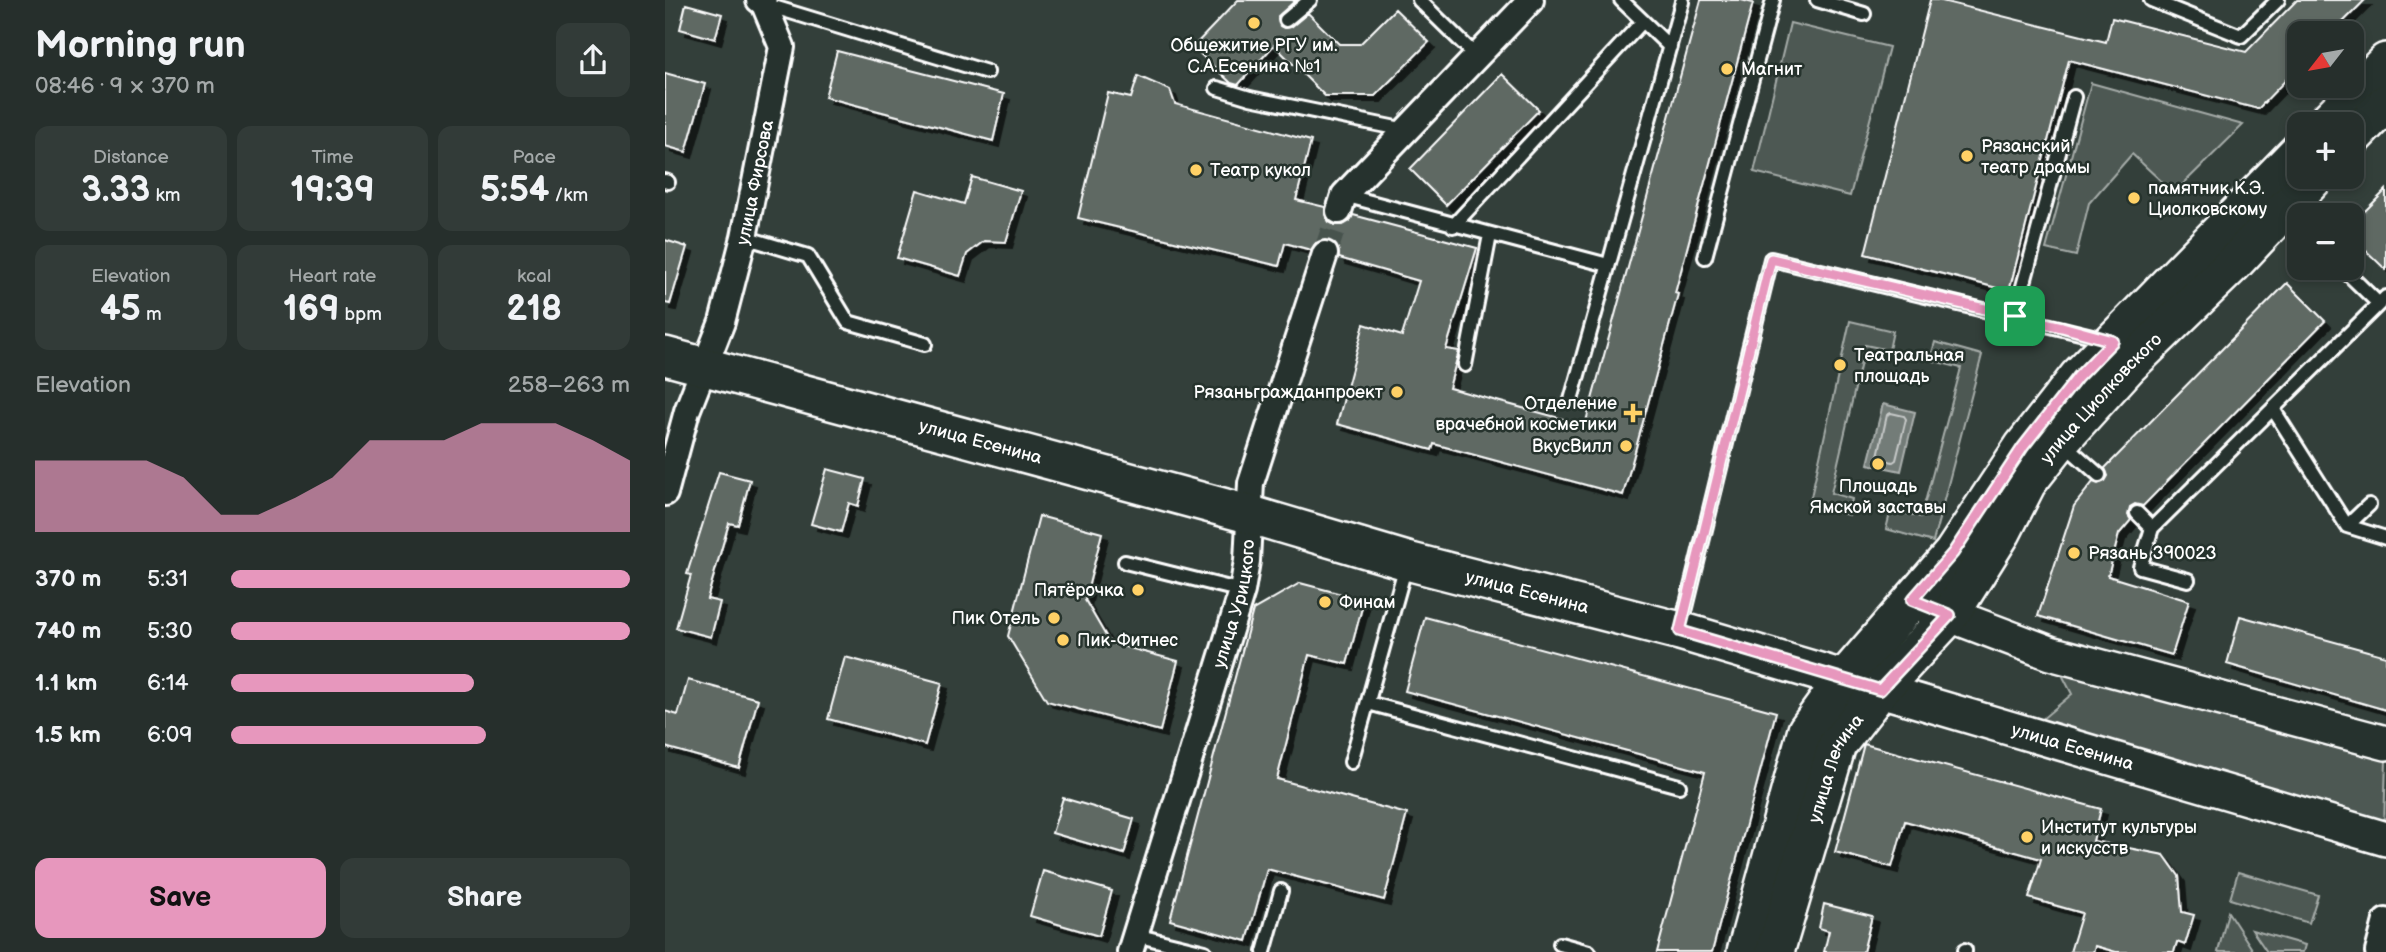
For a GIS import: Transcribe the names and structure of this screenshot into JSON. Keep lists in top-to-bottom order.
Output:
{
  "streets": {
    "main road": ["улица Циолковского", "улица Есенина", "улица Ленина"],
    "street": ["улица Фирсова", "улица Урицкого"]
  },
  "crossings": [
    ["улица Фирсова", "улица Есенина"],
    ["улица Циолковского", "улица Есенина"],
    ["улица Циолковского", "улица Ленина"],
    ["улица Есенина", "улица Урицкого"],
    ["улица Есенина", "улица Ленина"]
  ],
  "places": {
    "other": [
      "Общежитие РГУ им. С.А.Есенина №1",
      "Магнит",
      "Рязанский театр драмы",
      "Театр кукол",
      "памятник К.Э. Циолковскому",
      "Театральная площадь",
      "Рязаньгражданпроект",
      "ВкусВилл",
      "Площадь Ямской заставы",
      "Рязань 390023",
      "Пятёрочка",
      "Финам",
      "Пик Отель",
      "Пик-Фитнес",
      "Институт культуры и искусств"
    ],
    "health": ["Отделение врачебной косметики"]
  },
  "north": "bottom left",
  "page": {
    "heading": ["Morning run", "08:46 · 9 × 370 m"],
    "map_buttons": ["+", "−"],
    "stats": [
      ["Distance", "3.33 km"],
      ["Time", "19:39"],
      ["Pace", "5:54 /km"],
      ["Elevation", "45 m"],
      ["Heart rate", "169 bpm"],
      ["kcal", "218"]
    ],
    "chart": ["Elevation", "258–263 m"],
    "list": [
      {
        "name": "370 m",
        "note": "5:31"
      },
      {
        "name": "740 m",
        "note": "5:30"
      },
      {
        "name": "1.1 km",
        "note": "6:14"
      },
      {
        "name": "1.5 km",
        "note": "6:09"
      }
    ],
    "buttons": ["Save", "Share"]
  }
}
